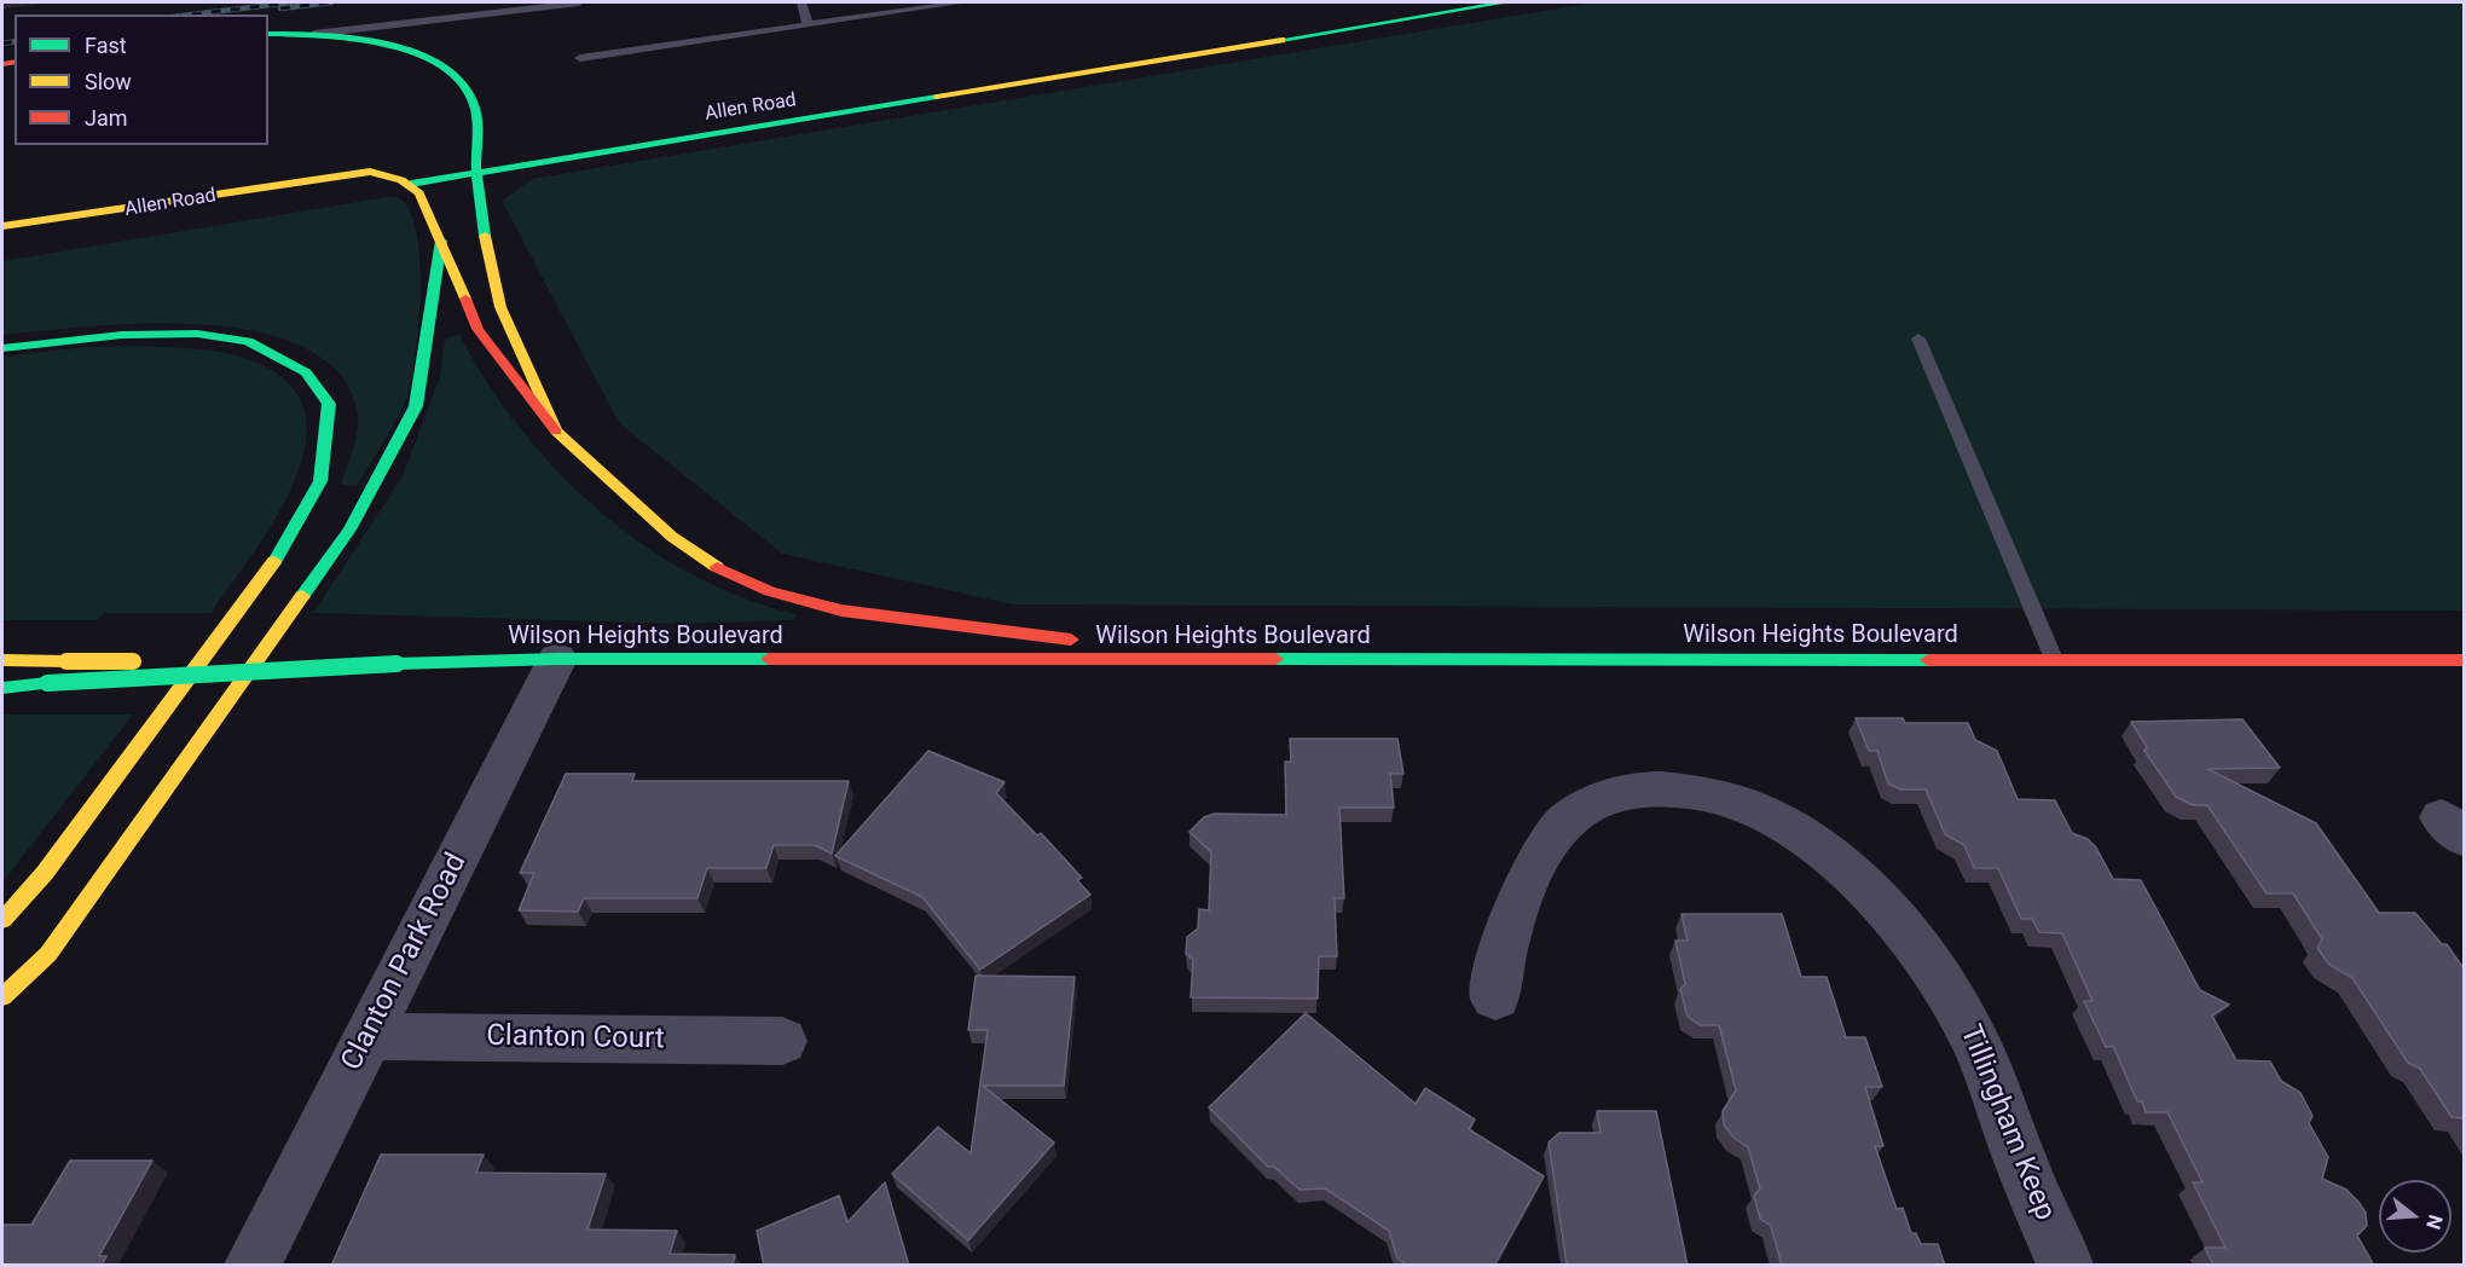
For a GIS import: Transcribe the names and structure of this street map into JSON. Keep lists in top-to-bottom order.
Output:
{
  "streets": {
    "main road": ["Allen Road", "Wilson Heights Boulevard"],
    "street": ["Clanton Park Road", "Clanton Court", "Tillingham Keep"]
  },
  "crossings": [
    ["Wilson Heights Boulevard", "Clanton Park Road"],
    ["Clanton Park Road", "Clanton Court"]
  ],
  "legend": ["Fast", "Slow", "Jam"],
  "north": "right"
}
